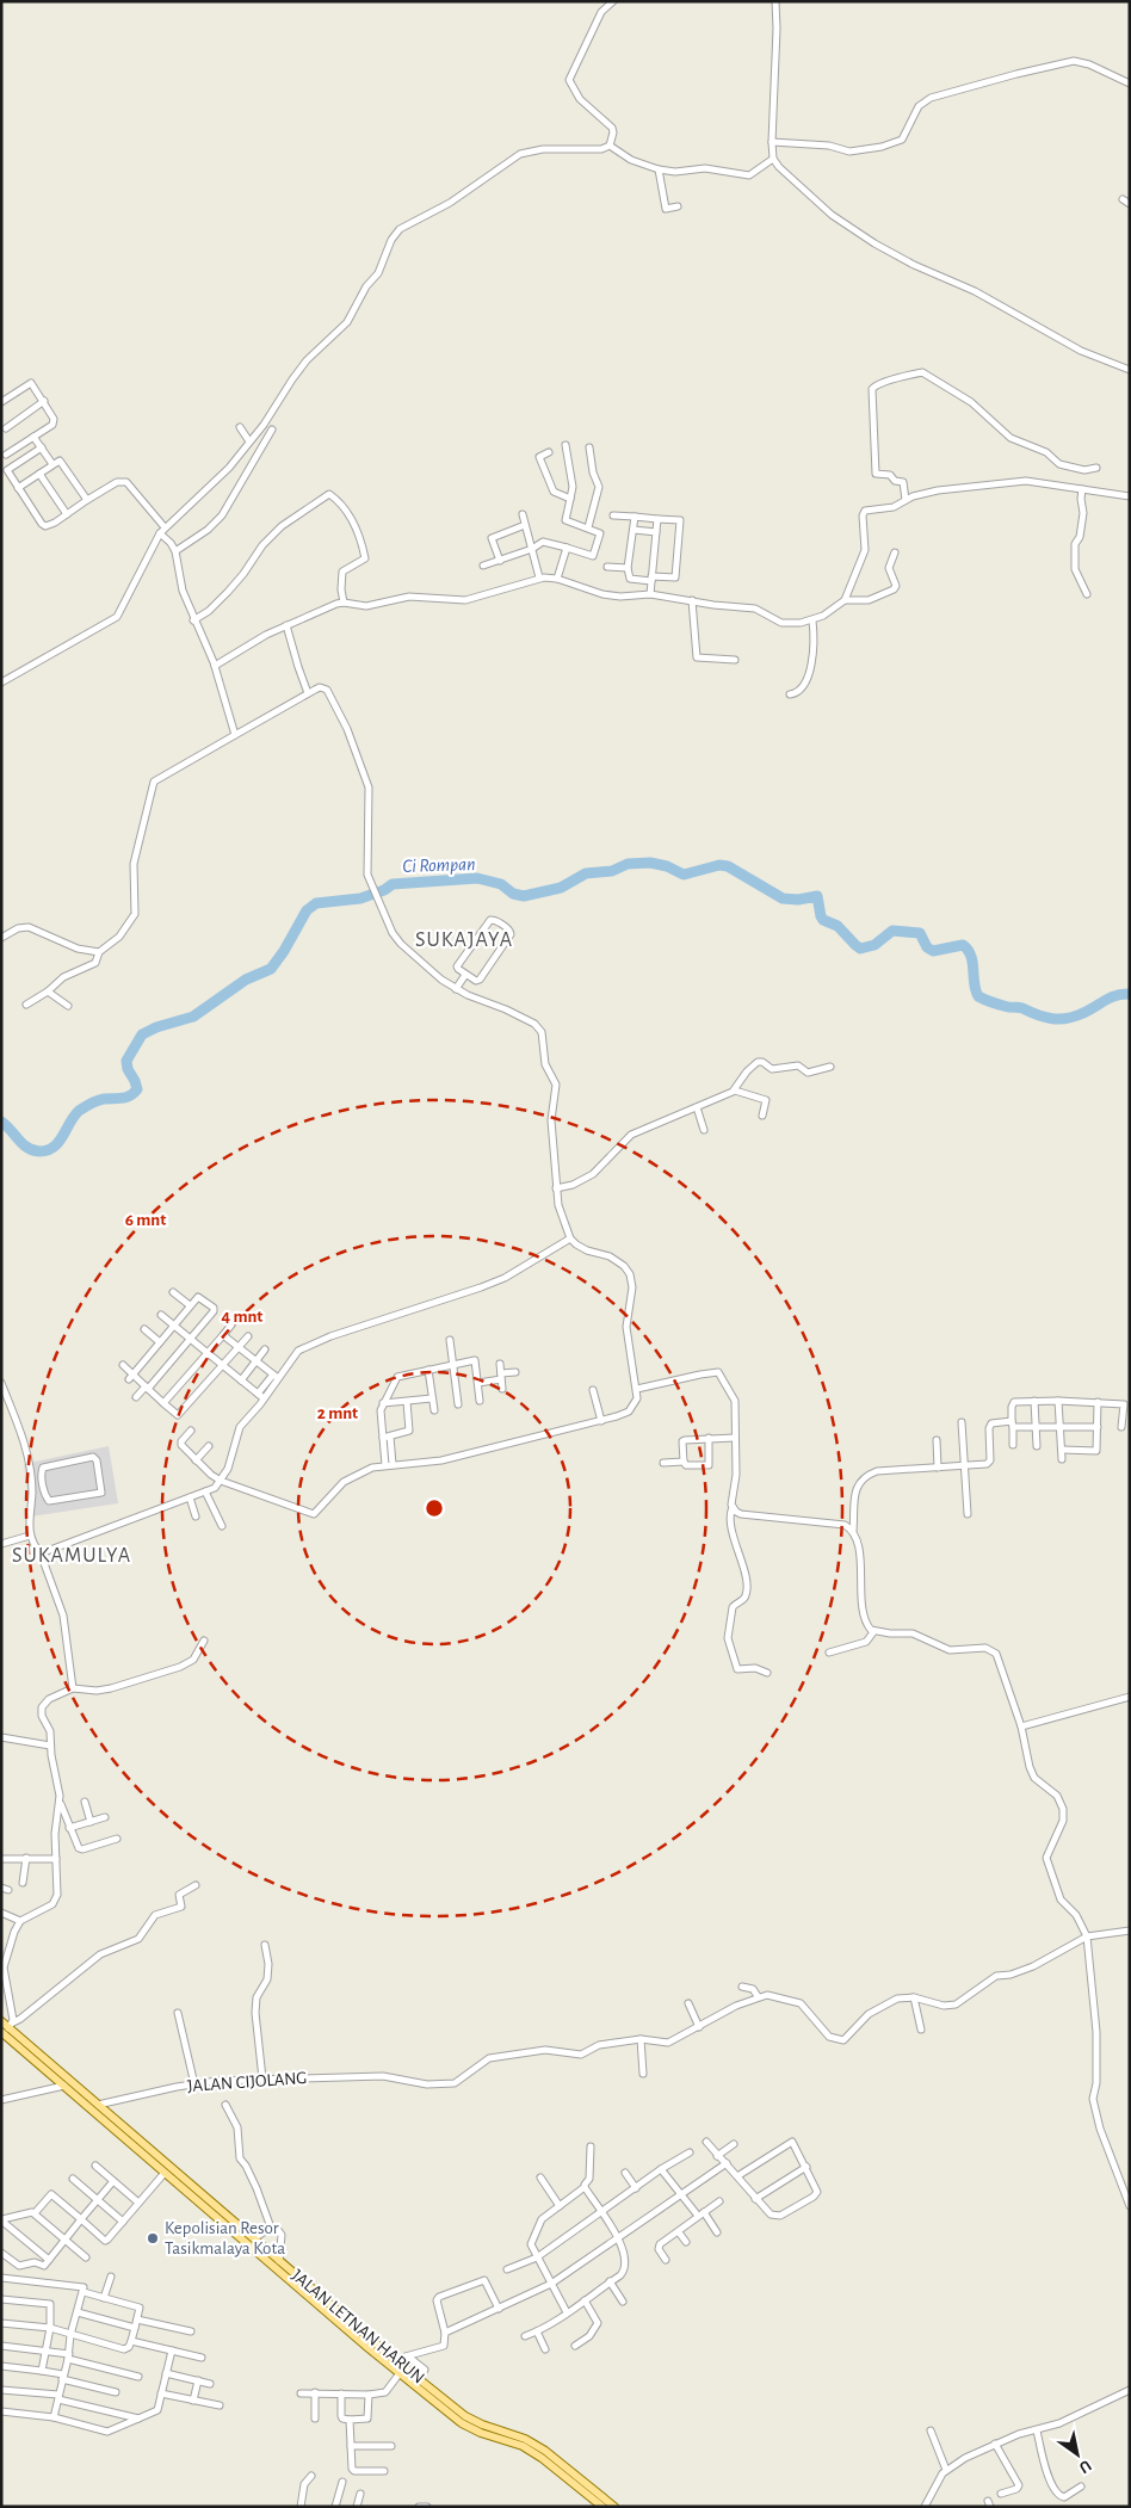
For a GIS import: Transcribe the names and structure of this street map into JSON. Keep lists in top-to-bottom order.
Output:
{
  "streets": {
    "main road": ["JALAN LETNAN HARUN"],
    "street": ["JALAN CIJOLANG"]
  },
  "crossings": [
    ["JALAN CIJOLANG", "JALAN LETNAN HARUN"]
  ],
  "districts": ["SUKAJAYA", "SUKAMULYA"],
  "water": ["Ci Rompan"],
  "places": ["Kepolisian Resor Tasikmalaya Kota"],
  "north": "bottom right",
  "rings": ["6 mnt", "4 mnt", "2 mnt"]
}
